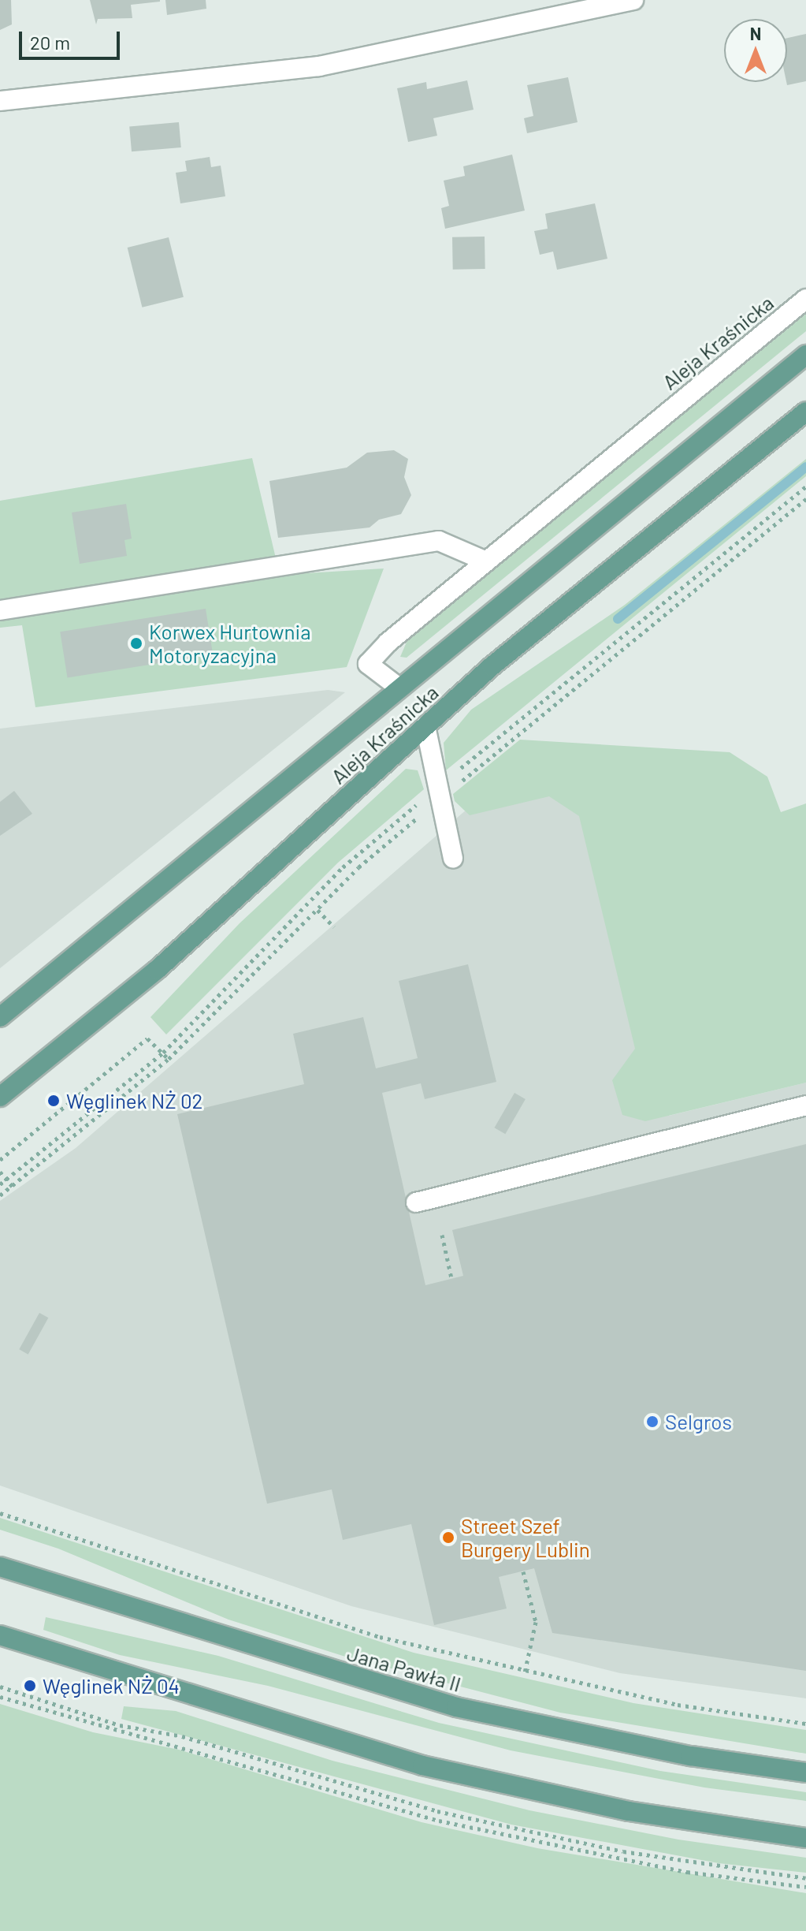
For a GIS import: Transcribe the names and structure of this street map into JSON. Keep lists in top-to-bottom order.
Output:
{
  "streets": {
    "main road": ["Aleja Kraśnicka", "Jana Pawła II"]
  },
  "places": [
    "Korwex Hurtownia Motoryzacyjna",
    "Węglinek NŻ 02",
    "Selgros",
    "Street Szef Burgery Lublin",
    "Węglinek NŻ 04"
  ],
  "scale_bar": "20 m",
  "north": "top"
}
